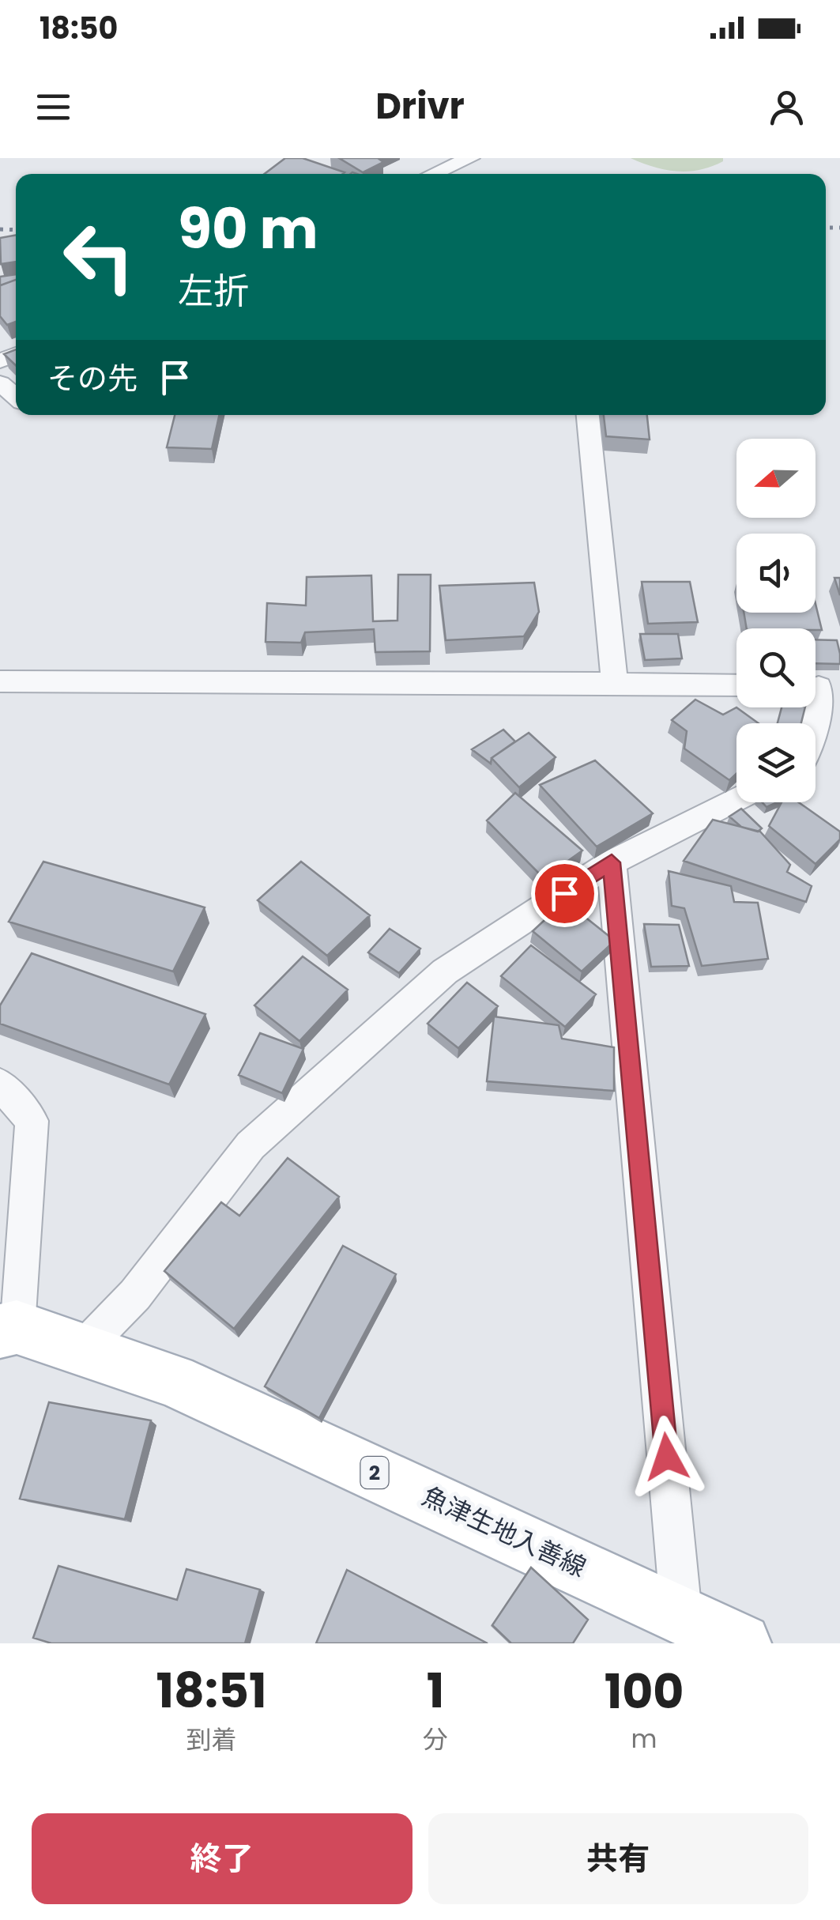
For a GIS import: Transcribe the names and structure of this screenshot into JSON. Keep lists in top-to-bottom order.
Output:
{
  "streets": {
    "main road": ["2", "魚津生地入善線"]
  },
  "north": "left",
  "page": {
    "status": "18:50",
    "header": "Drivr",
    "turn": ["90 m", "左折"],
    "then": "その先",
    "eta": [
      "18:51",
      "到着",
      "1",
      "分",
      "100",
      "m"
    ],
    "buttons": ["終了", "共有"]
  }
}
